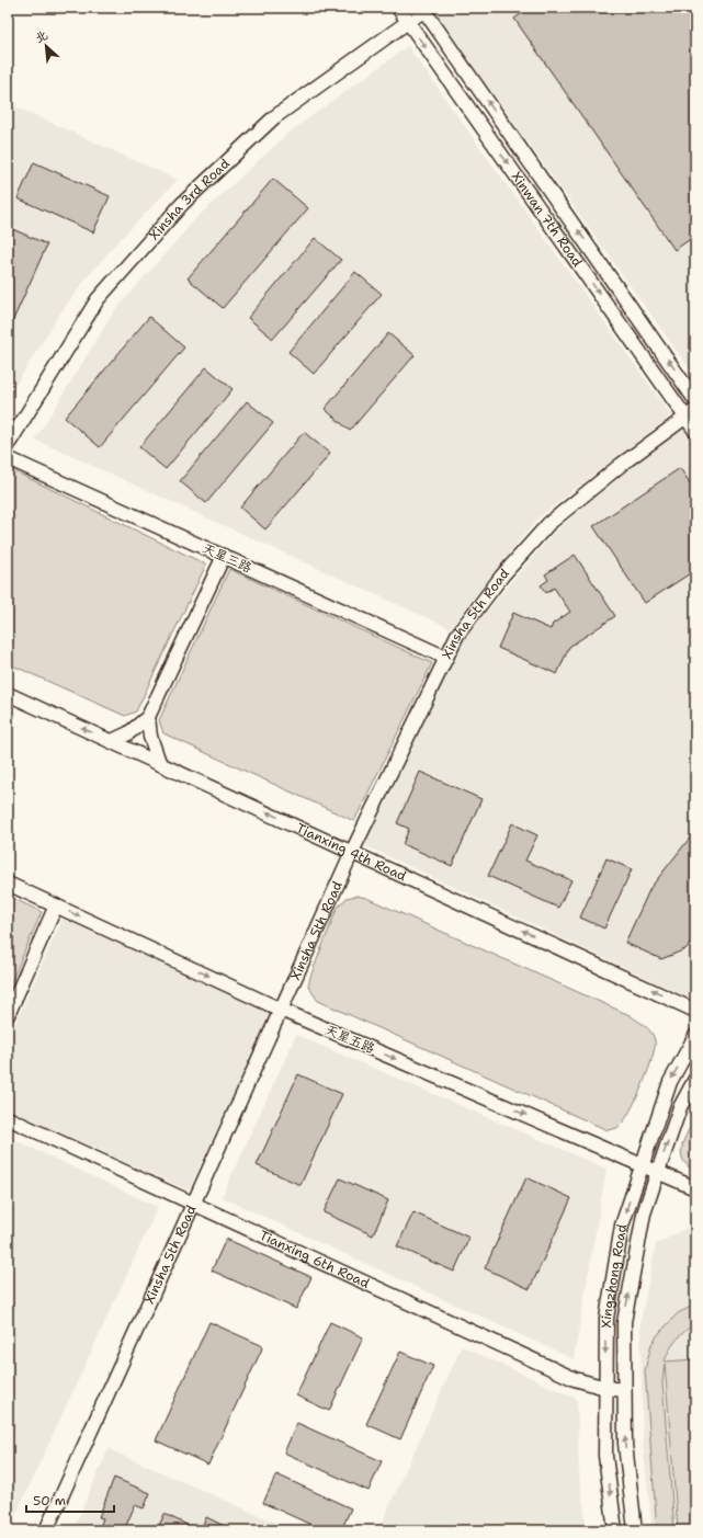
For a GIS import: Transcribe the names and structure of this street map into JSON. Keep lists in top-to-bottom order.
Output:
{
  "streets": {
    "street": [
      "Xinsha 3rd Road",
      "Xinwan 7th Road",
      "天星三路",
      "Xinsha 5th Road",
      "Tianxing 4th Road",
      "天星五路",
      "Tianxing 6th Road",
      "Xingzhong Road"
    ]
  },
  "crossings": [
    ["Xinsha 3rd Road", "Xinwan 7th Road"],
    ["Xinwan 7th Road", "Xinsha 5th Road"],
    ["天星三路", "Xinsha 5th Road"],
    ["Xinsha 5th Road", "Tianxing 4th Road"],
    ["Xinsha 5th Road", "天星五路"],
    ["Xinsha 5th Road", "Tianxing 6th Road"],
    ["天星五路", "Xingzhong Road"],
    ["Tianxing 6th Road", "Xingzhong Road"]
  ],
  "one_way": ["Tianxing 4th Road", "天星五路"],
  "scale_bar": "50 m",
  "north": "top left"
}
